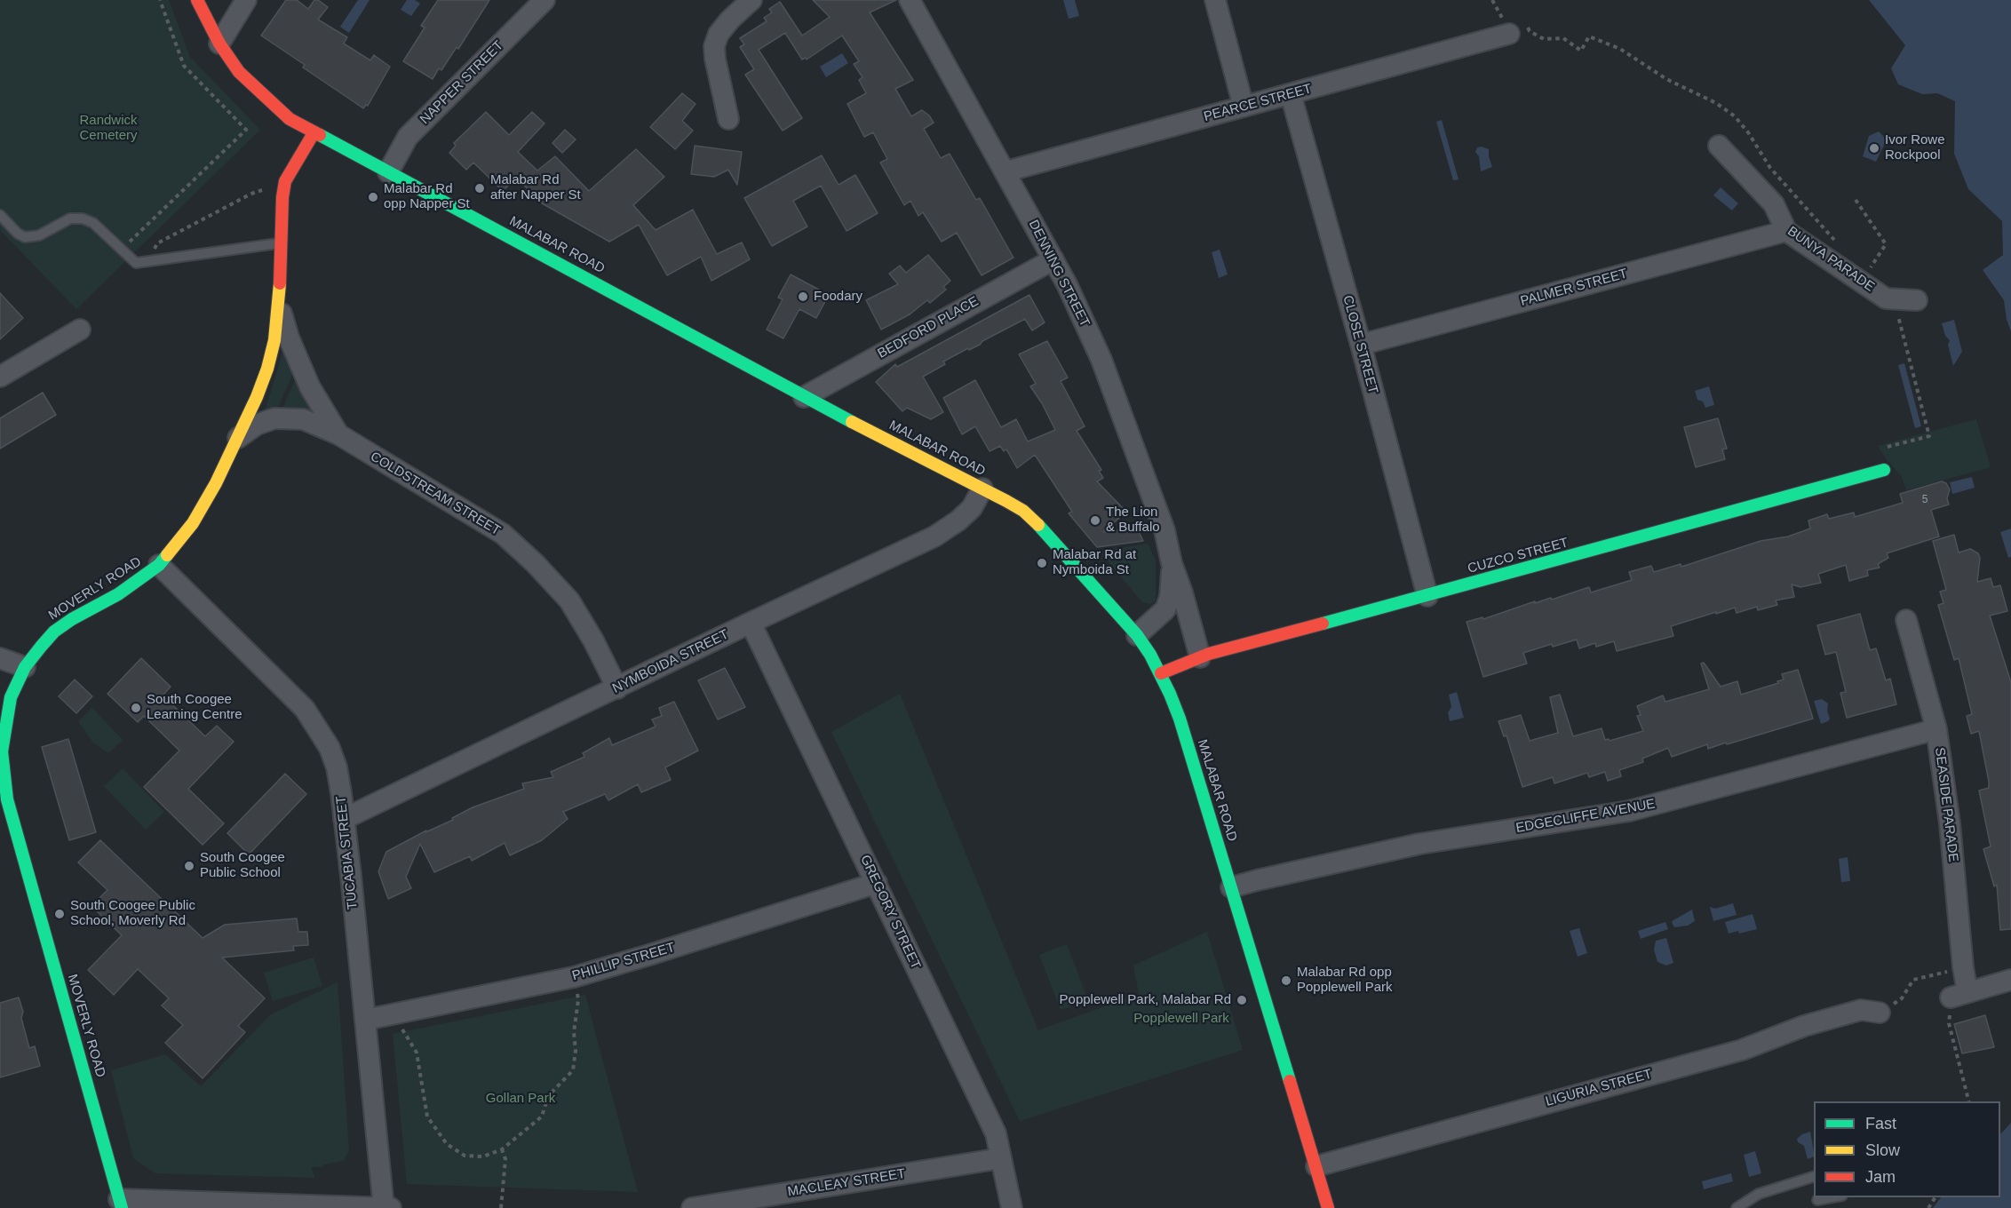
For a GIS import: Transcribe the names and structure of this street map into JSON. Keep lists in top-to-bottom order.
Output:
{
  "streets": {
    "street": [
      "NAPPER STREET",
      "PEARCE STREET",
      "MALABAR ROAD",
      "BUNYA PARADE",
      "DENNING STREET",
      "PALMER STREET",
      "BEDFORD PLACE",
      "CLOSE STREET",
      "COLDSTREAM STREET",
      "CUZCO STREET",
      "MOVERLY ROAD",
      "NYMBOIDA STREET",
      "SEASIDE PARADE",
      "EDGECLIFFE AVENUE",
      "TUCABIA STREET",
      "GREGORY STREET",
      "PHILLIP STREET",
      "LIGURIA STREET",
      "MACLEAY STREET"
    ]
  },
  "crossings": [
    ["NAPPER STREET", "MALABAR ROAD"],
    ["PEARCE STREET", "DENNING STREET"],
    ["PEARCE STREET", "CLOSE STREET"],
    ["MALABAR ROAD", "DENNING STREET"],
    ["MALABAR ROAD", "BEDFORD PLACE"],
    ["MALABAR ROAD", "CUZCO STREET"],
    ["MALABAR ROAD", "MOVERLY ROAD"],
    ["MALABAR ROAD", "NYMBOIDA STREET"],
    ["MALABAR ROAD", "EDGECLIFFE AVENUE"],
    ["MALABAR ROAD", "LIGURIA STREET"],
    ["BUNYA PARADE", "PALMER STREET"],
    ["DENNING STREET", "BEDFORD PLACE"],
    ["DENNING STREET", "CUZCO STREET"],
    ["PALMER STREET", "CLOSE STREET"],
    ["CLOSE STREET", "CUZCO STREET"],
    ["COLDSTREAM STREET", "MOVERLY ROAD"],
    ["COLDSTREAM STREET", "NYMBOIDA STREET"],
    ["MOVERLY ROAD", "TUCABIA STREET"],
    ["NYMBOIDA STREET", "TUCABIA STREET"],
    ["NYMBOIDA STREET", "GREGORY STREET"],
    ["SEASIDE PARADE", "EDGECLIFFE AVENUE"],
    ["TUCABIA STREET", "PHILLIP STREET"],
    ["GREGORY STREET", "PHILLIP STREET"],
    ["GREGORY STREET", "MACLEAY STREET"]
  ],
  "parks": ["Randwick Cemetery", "Popplewell Park", "Gollan Park"],
  "places": [
    "Ivor Rowe Rockpool",
    "Malabar Rd after Napper St",
    "Malabar Rd opp Napper St",
    "Foodary",
    "The Lion & Buffalo",
    "Malabar Rd at Nymboida St",
    "South Coogee Learning Centre",
    "South Coogee Public School",
    "South Coogee Public School, Moverly Rd",
    "Malabar Rd opp Popplewell Park",
    "Popplewell Park, Malabar Rd"
  ],
  "house_numbers": ["5"],
  "legend": ["Fast", "Slow", "Jam"]
}
